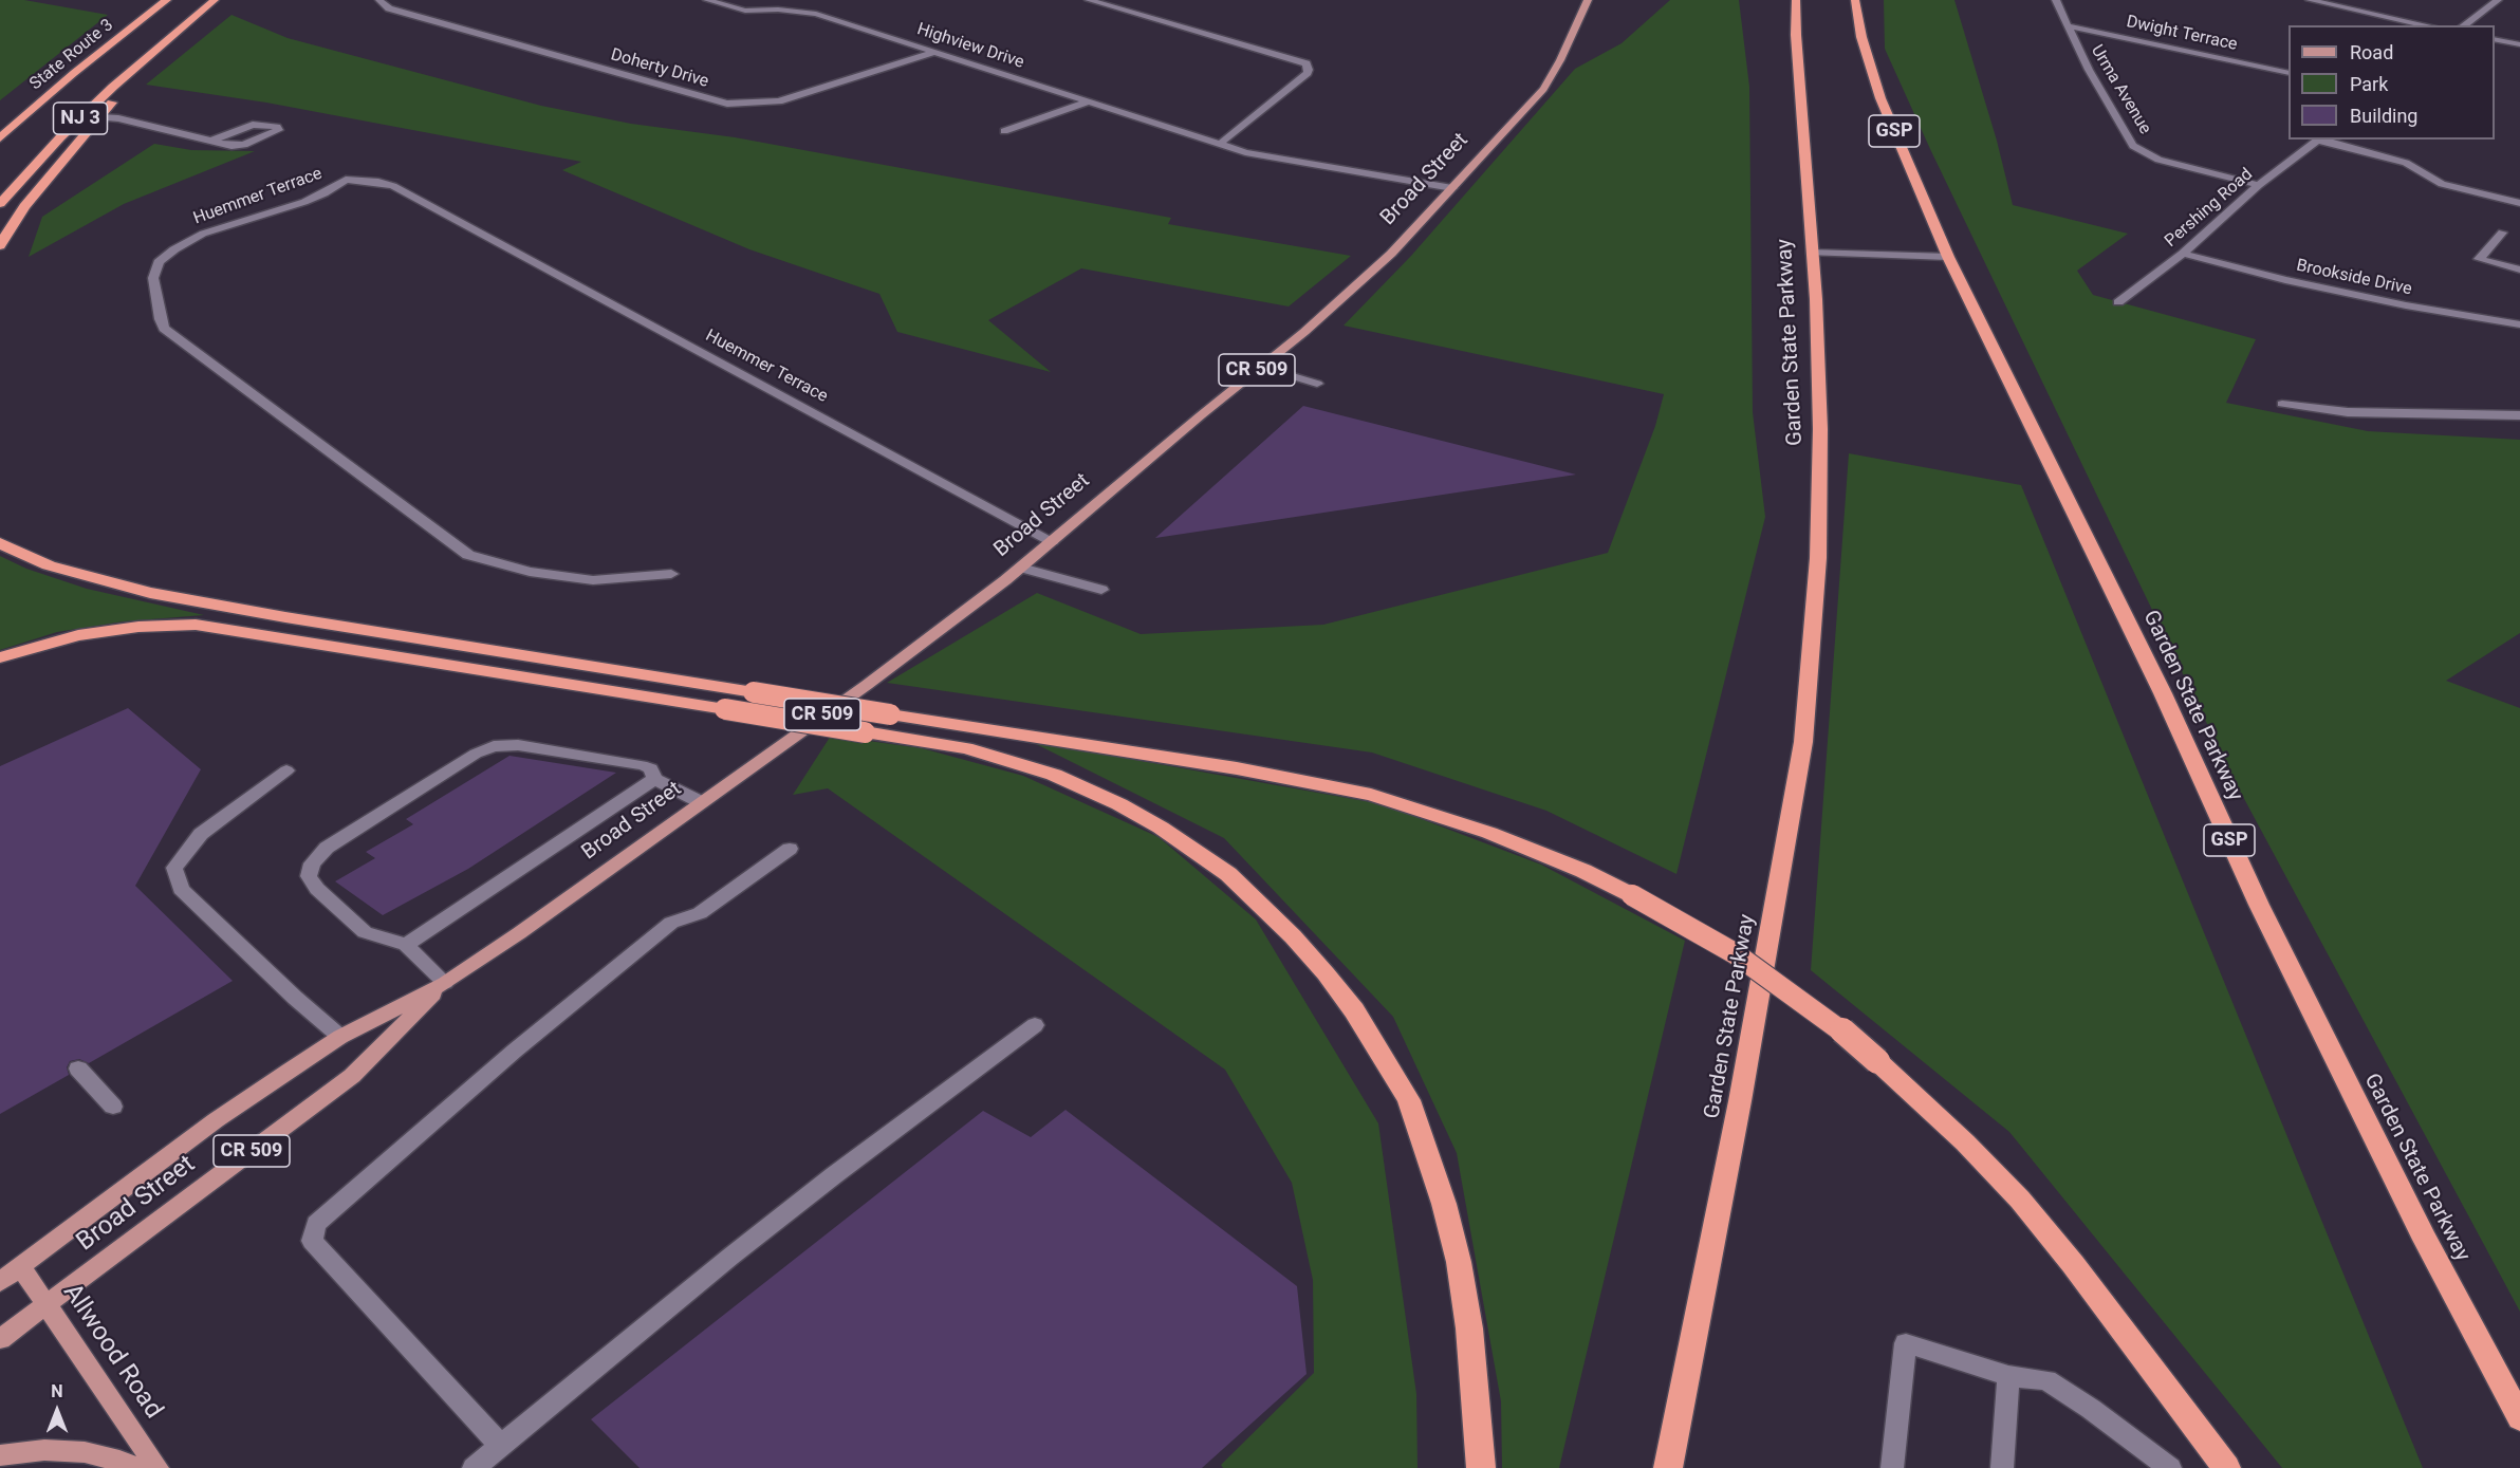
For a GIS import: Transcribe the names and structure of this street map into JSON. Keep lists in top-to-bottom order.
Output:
{
  "streets": {
    "highway": [
      "State Route 3",
      "NJ 3",
      "GSP",
      "Garden State Parkway"
    ],
    "main road": ["Broad Street", "CR 509", "Allwood Road"],
    "street": [
      "Dwight Terrace",
      "Highview Drive",
      "Doherty Drive",
      "Urma Avenue",
      "Huemmer Terrace",
      "Pershing Road",
      "Brookside Drive"
    ]
  },
  "crossings": [
    ["Dwight Terrace", "Urma Avenue"],
    ["Highview Drive", "Doherty Drive"],
    ["Highview Drive", "Broad Street"],
    ["Urma Avenue", "Pershing Road"],
    ["Broad Street", "Huemmer Terrace"],
    ["Broad Street", "Allwood Road"],
    ["Pershing Road", "Brookside Drive"]
  ],
  "legend": ["Road", "Park", "Building"],
  "north": "top"
}
